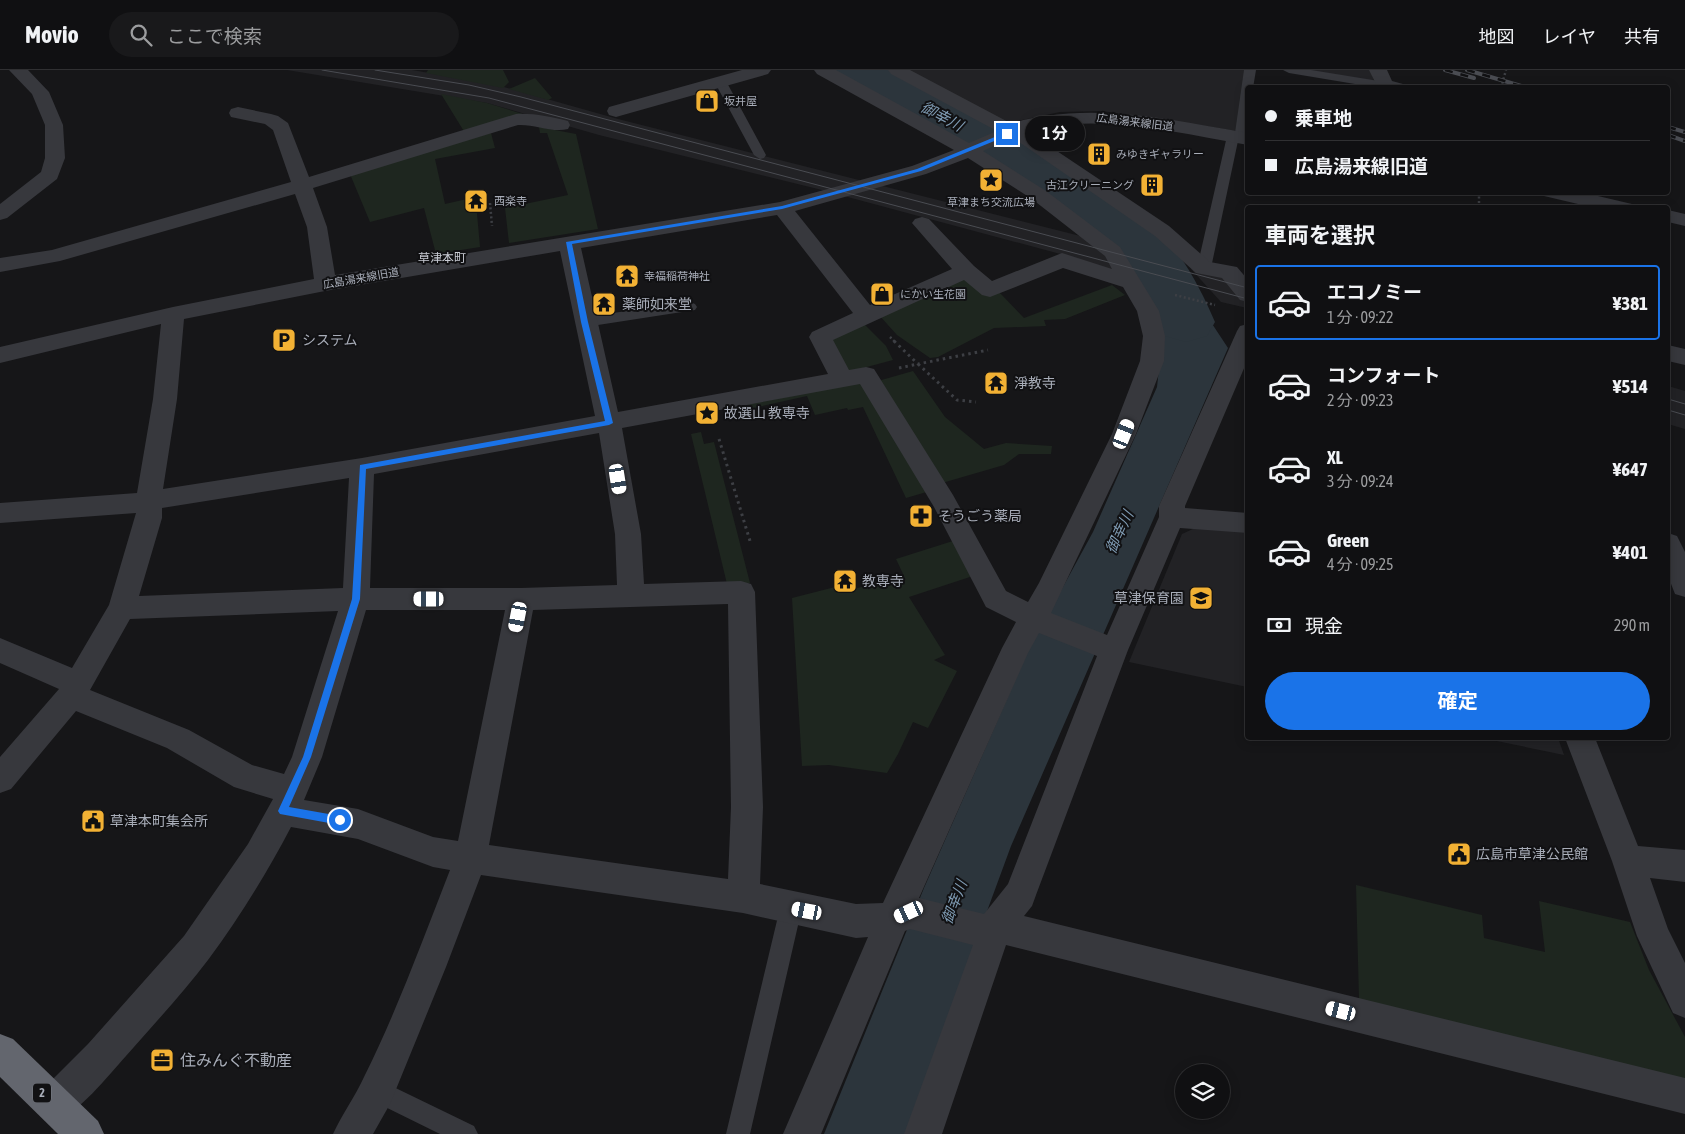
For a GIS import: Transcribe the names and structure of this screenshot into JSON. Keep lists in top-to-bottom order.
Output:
{
  "streets": {
    "highway": ["2"],
    "street": ["広島湯来線旧道"]
  },
  "districts": ["草津本町"],
  "water": ["御幸川"],
  "places": {
    "shop": ["坂井屋", "にかい生花園"],
    "building": ["みゆきギャラリー", "古江クリーニング"],
    "place": ["草津まち交流広場", "故選山 教専寺"],
    "temple": [
      "西楽寺",
      "幸福稲荷神社",
      "薬師如来堂",
      "淨教寺",
      "教専寺"
    ],
    "parking": ["システム"],
    "pharmacy": ["そうごう薬局"],
    "school or university": ["草津保育園"],
    "public building": ["草津本町集会所", "広島市草津公民館"],
    "office": ["住みんぐ不動産"]
  },
  "page": {
    "header": "Movio",
    "search": "ここで検索",
    "nav": ["地図", "レイヤ", "共有"],
    "banner": ["乗車地", "広島湯来線旧道"],
    "bubble": "1 分",
    "heading": "車両を選択",
    "list": [
      {
        "name": "エコノミー",
        "note": "1 分 · 09:22",
        "value": "¥381"
      },
      {
        "name": "コンフォート",
        "note": "2 分 · 09:23",
        "value": "¥514"
      },
      {
        "name": "XL",
        "note": "3 分 · 09:24",
        "value": "¥647"
      },
      {
        "name": "Green",
        "note": "4 分 · 09:25",
        "value": "¥401"
      }
    ],
    "pay": ["現金", "290 m"],
    "buttons": "確定"
  }
}
